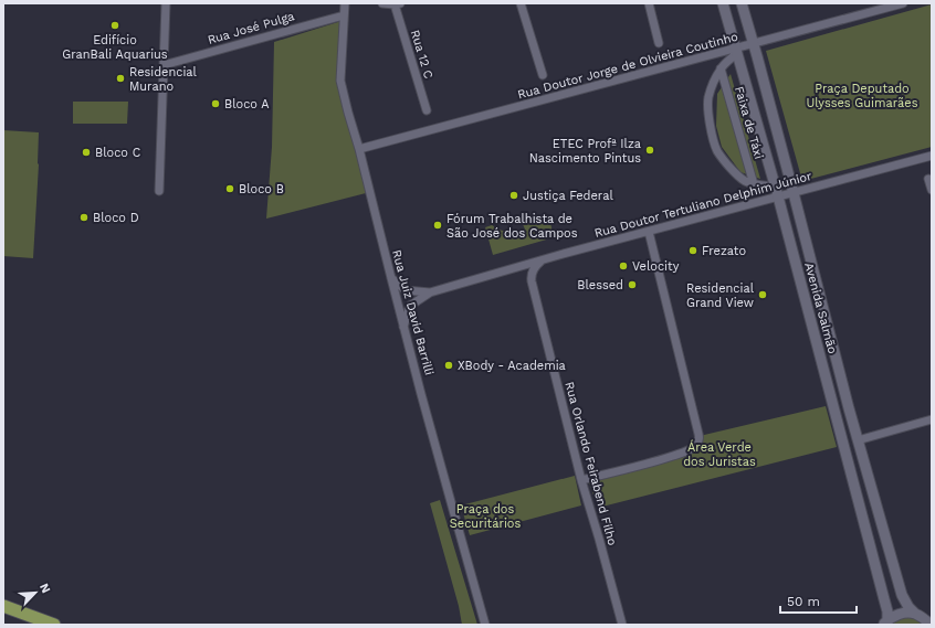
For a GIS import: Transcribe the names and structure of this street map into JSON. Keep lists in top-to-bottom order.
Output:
{
  "streets": {
    "street": [
      "Rua José Pulga",
      "Rua 12 C",
      "Rua Doutor Jorge de Olvieira Coutinho",
      "Faixa de Táxi",
      "Rua Doutor Tertuliano Delphim Júnior",
      "Avenida Salmão",
      "Rua Juiz David Barrilli",
      "Rua Orlando Feirabend Filho"
    ]
  },
  "crossings": [
    ["Rua José Pulga", "Rua Juiz David Barrilli"],
    ["Rua Doutor Jorge de Olvieira Coutinho", "Avenida Salmão"],
    ["Rua Doutor Jorge de Olvieira Coutinho", "Rua Juiz David Barrilli"],
    ["Rua Doutor Tertuliano Delphim Júnior", "Avenida Salmão"],
    ["Rua Doutor Tertuliano Delphim Júnior", "Rua Juiz David Barrilli"],
    ["Rua Doutor Tertuliano Delphim Júnior", "Rua Orlando Feirabend Filho"]
  ],
  "parks": ["Praça Deputado Ulysses Guimarães", "Área Verde dos Juristas", "Praça dos Securitários"],
  "places": [
    "Edifício GranBali Aquarius",
    "Residencial Murano",
    "Bloco A",
    "ETEC Profª Ilza Nascimento Pintus",
    "Bloco C",
    "Bloco B",
    "Justiça Federal",
    "Bloco D",
    "Fórum Trabalhista de São José dos Campos",
    "Frezato",
    "Velocity",
    "Blessed",
    "Residencial Grand View",
    "XBody - Academia"
  ],
  "scale_bar": "50 m",
  "north": "top right"
}
